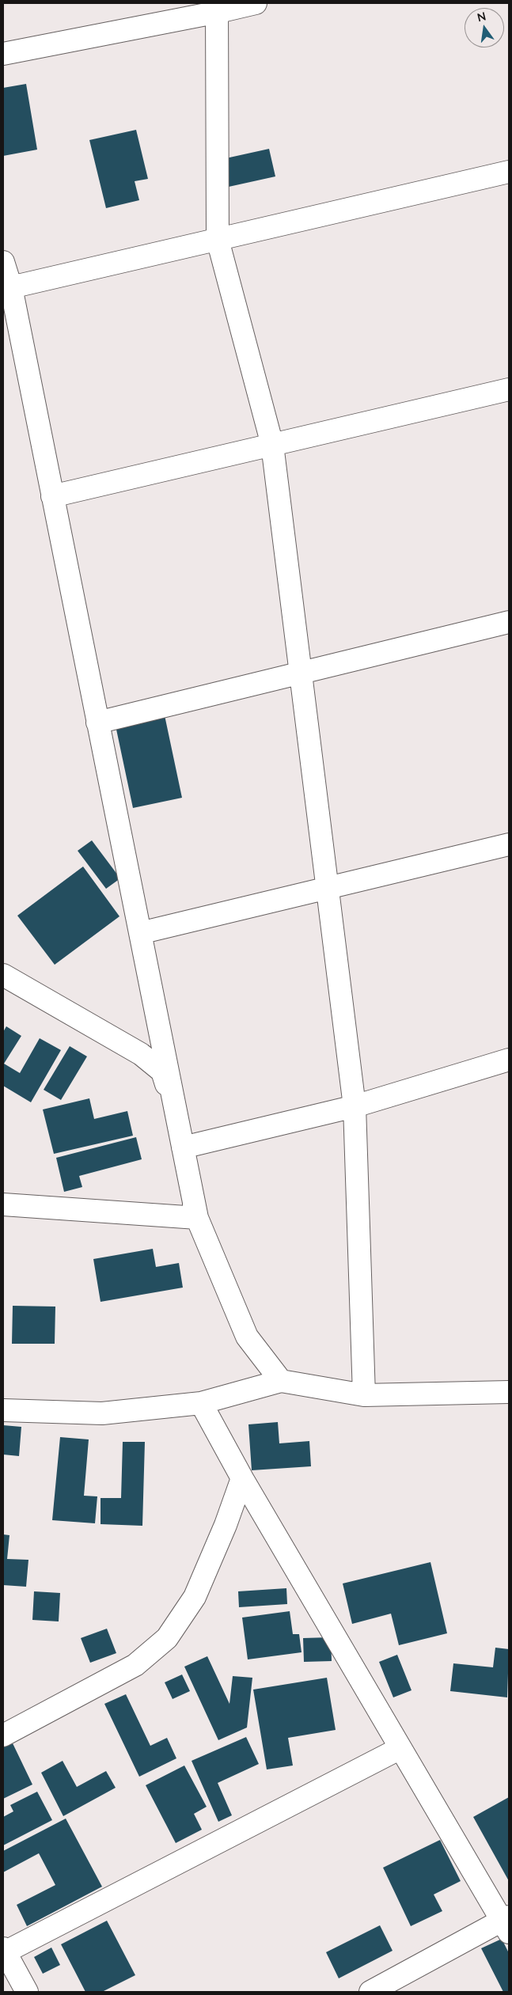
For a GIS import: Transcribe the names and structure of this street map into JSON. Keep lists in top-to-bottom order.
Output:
{
  "north": "top"
}
